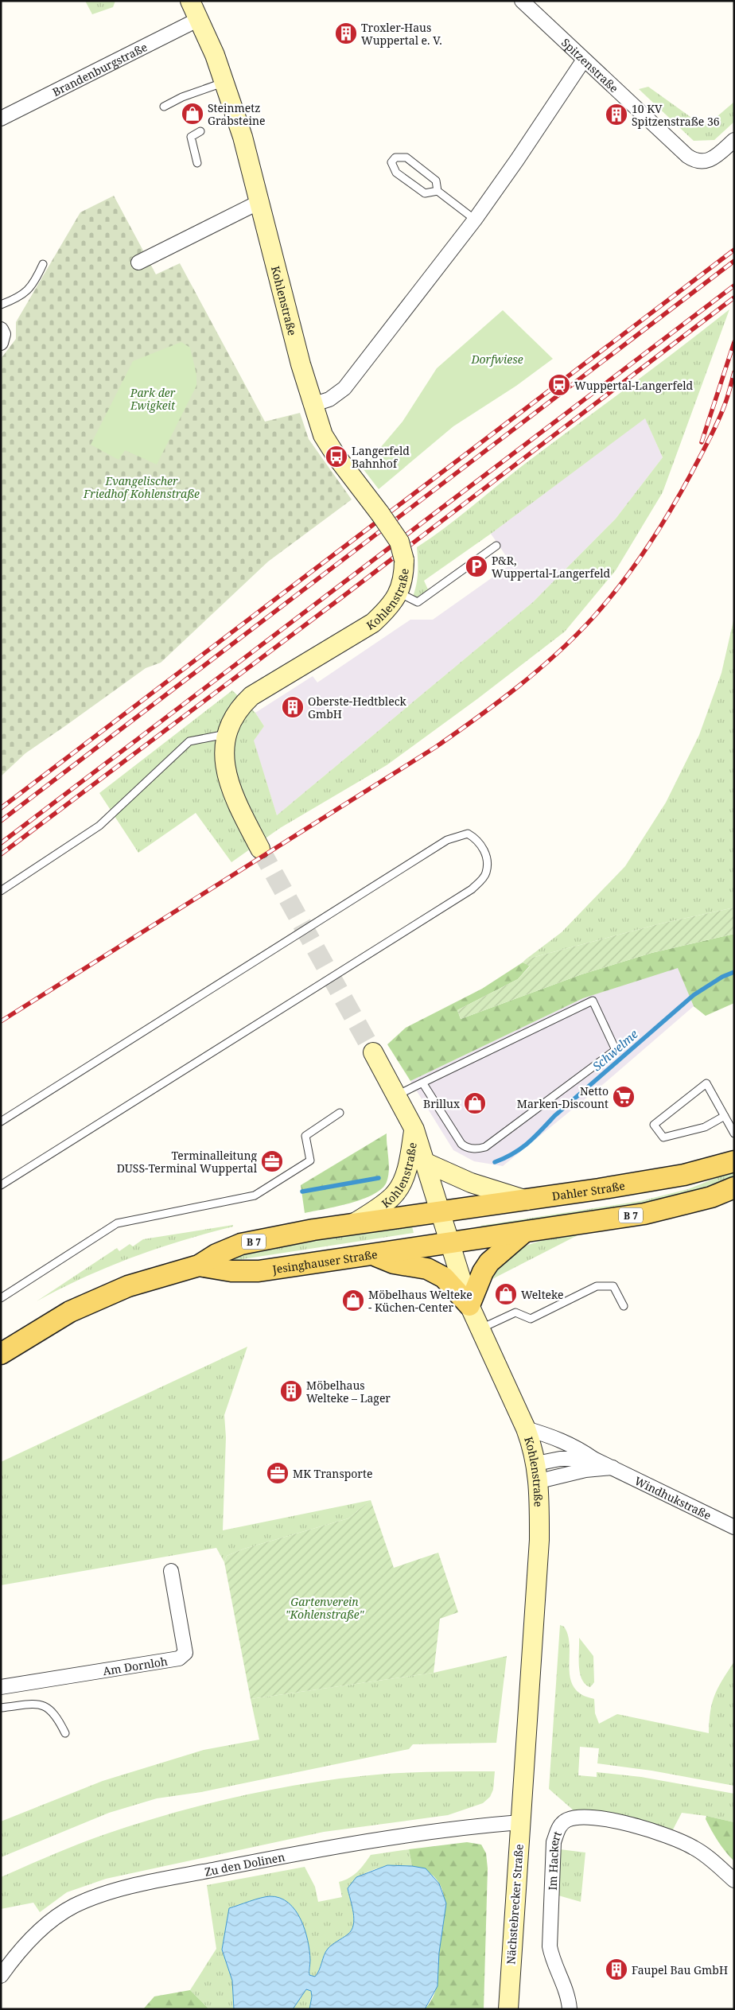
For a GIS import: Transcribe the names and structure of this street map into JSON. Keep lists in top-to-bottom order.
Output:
{
  "streets": {
    "main road": ["Dahler Straße", "B 7", "Jesinghauser Straße"],
    "street": [
      "Spitzenstraße",
      "Brandenburgstraße",
      "Kohlenstraße",
      "Windhukstraße",
      "Am Dornloh",
      "Im Hackert",
      "Zu den Dolinen",
      "Nächstebrecker Straße"
    ]
  },
  "crossings": [
    ["Brandenburgstraße", "Kohlenstraße"],
    ["Kohlenstraße", "Dahler Straße"],
    ["Kohlenstraße", "B 7"],
    ["Kohlenstraße", "Jesinghauser Straße"],
    ["Kohlenstraße", "Windhukstraße"],
    ["Kohlenstraße", "Nächstebrecker Straße"],
    ["Dahler Straße", "Jesinghauser Straße"],
    ["B 7", "Jesinghauser Straße"],
    ["Zu den Dolinen", "Nächstebrecker Straße"]
  ],
  "water": ["Schwelme"],
  "parks": [
    "Dorfwiese",
    "Park der Ewigkeit",
    "Evangelischer Friedhof Kohlenstraße",
    "Gartenverein \"Kohlenstraße\""
  ],
  "places": {
    "building": [
      "Troxler-Haus Wuppertal e. V.",
      "10 KV Spitzenstraße 36",
      "Oberste-Hedtbleck GmbH",
      "Möbelhaus Welteke – Lager",
      "Faupel Bau GmbH"
    ],
    "shop": [
      "Steinmetz Grabsteine",
      "Brillux",
      "Welteke",
      "Möbelhaus Welteke - Küchen-Center"
    ],
    "station": ["Wuppertal-Langerfeld"],
    "bus stop": ["Langerfeld Bahnhof"],
    "parking": ["P&R, Wuppertal-Langerfeld"],
    "supermarket": ["Netto Marken-Discount"],
    "office": ["Terminalleitung DUSS-Terminal Wuppertal", "MK Transporte"]
  }
}
